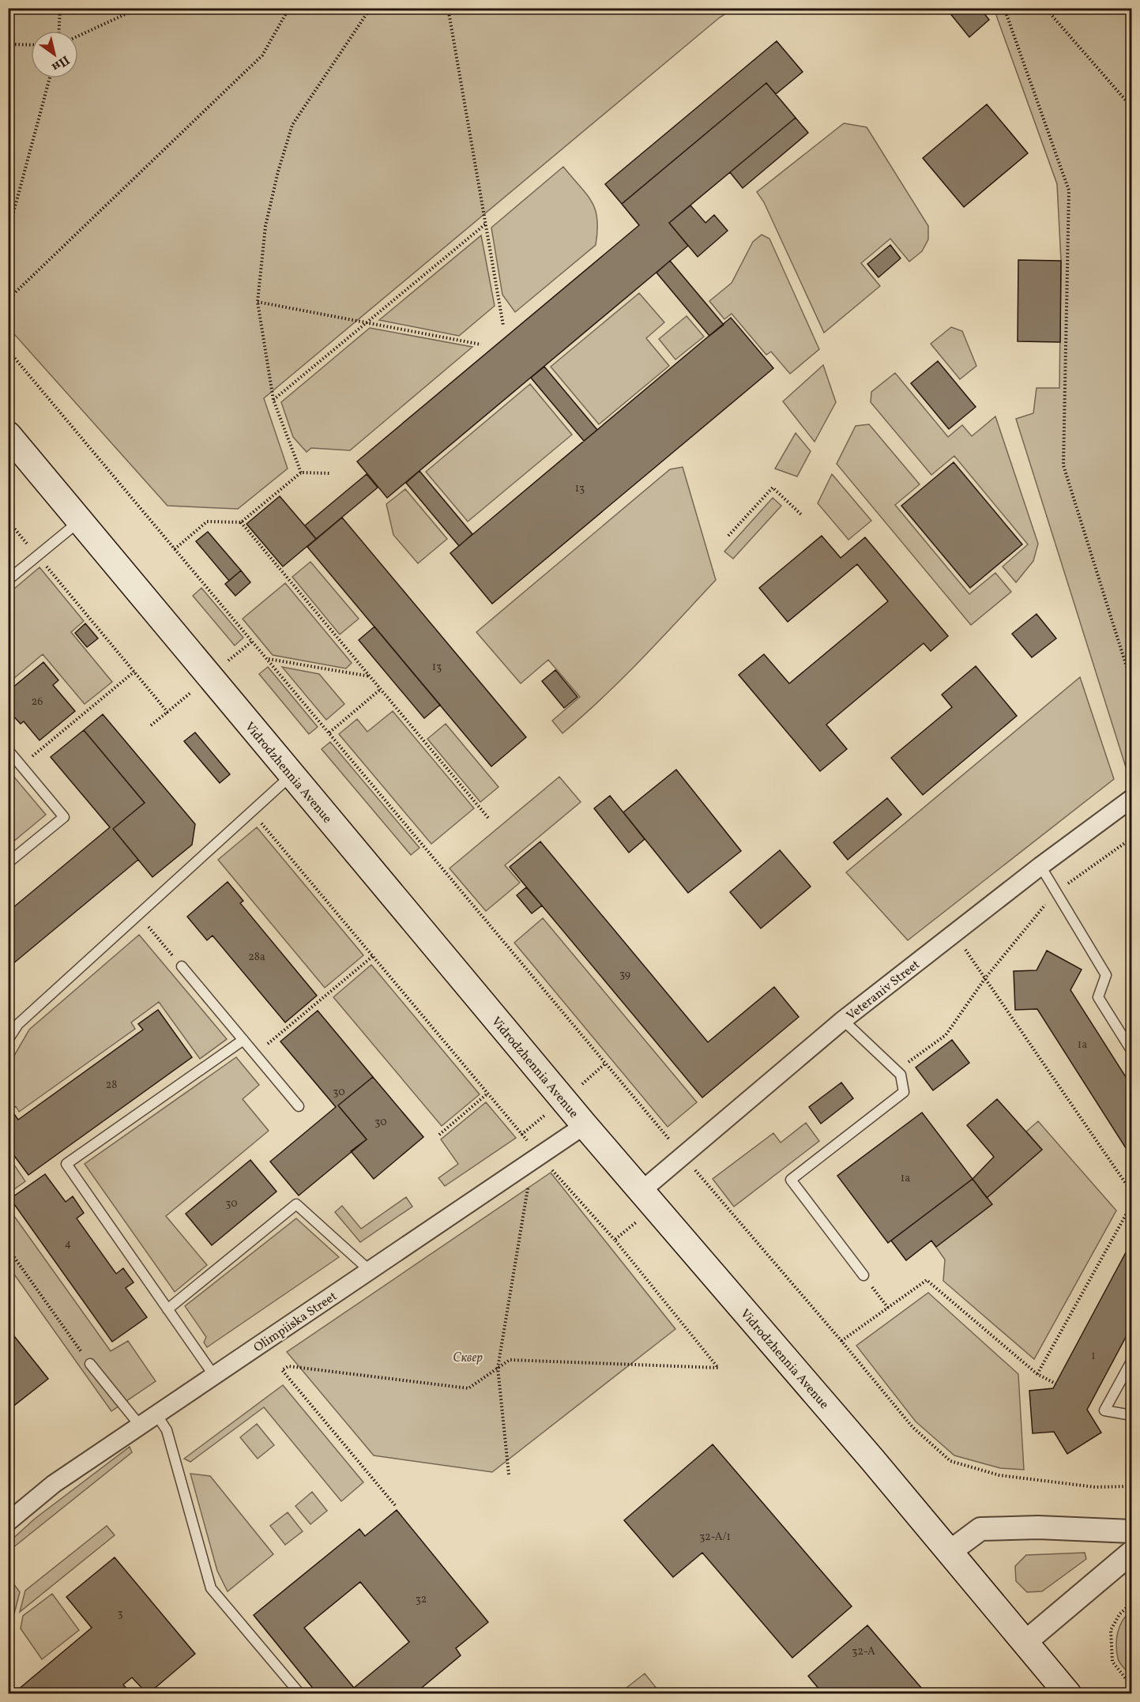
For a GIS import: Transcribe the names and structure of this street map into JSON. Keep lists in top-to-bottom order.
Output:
{
  "streets": {
    "main road": ["Vidrodzhennia Avenue"],
    "street": ["Veteraniv Street", "Olimpiiska Street"]
  },
  "crossings": [
    ["Vidrodzhennia Avenue", "Veteraniv Street"],
    ["Vidrodzhennia Avenue", "Olimpiiska Street"]
  ],
  "parks": ["Сквер"],
  "house_numbers": [
    "13",
    "13",
    "26",
    "28а",
    "39",
    "1а",
    "28",
    "30",
    "30",
    "1а",
    "30",
    "4",
    "1",
    "32-A/1",
    "32",
    "3",
    "32-A"
  ],
  "north": "bottom right"
}
